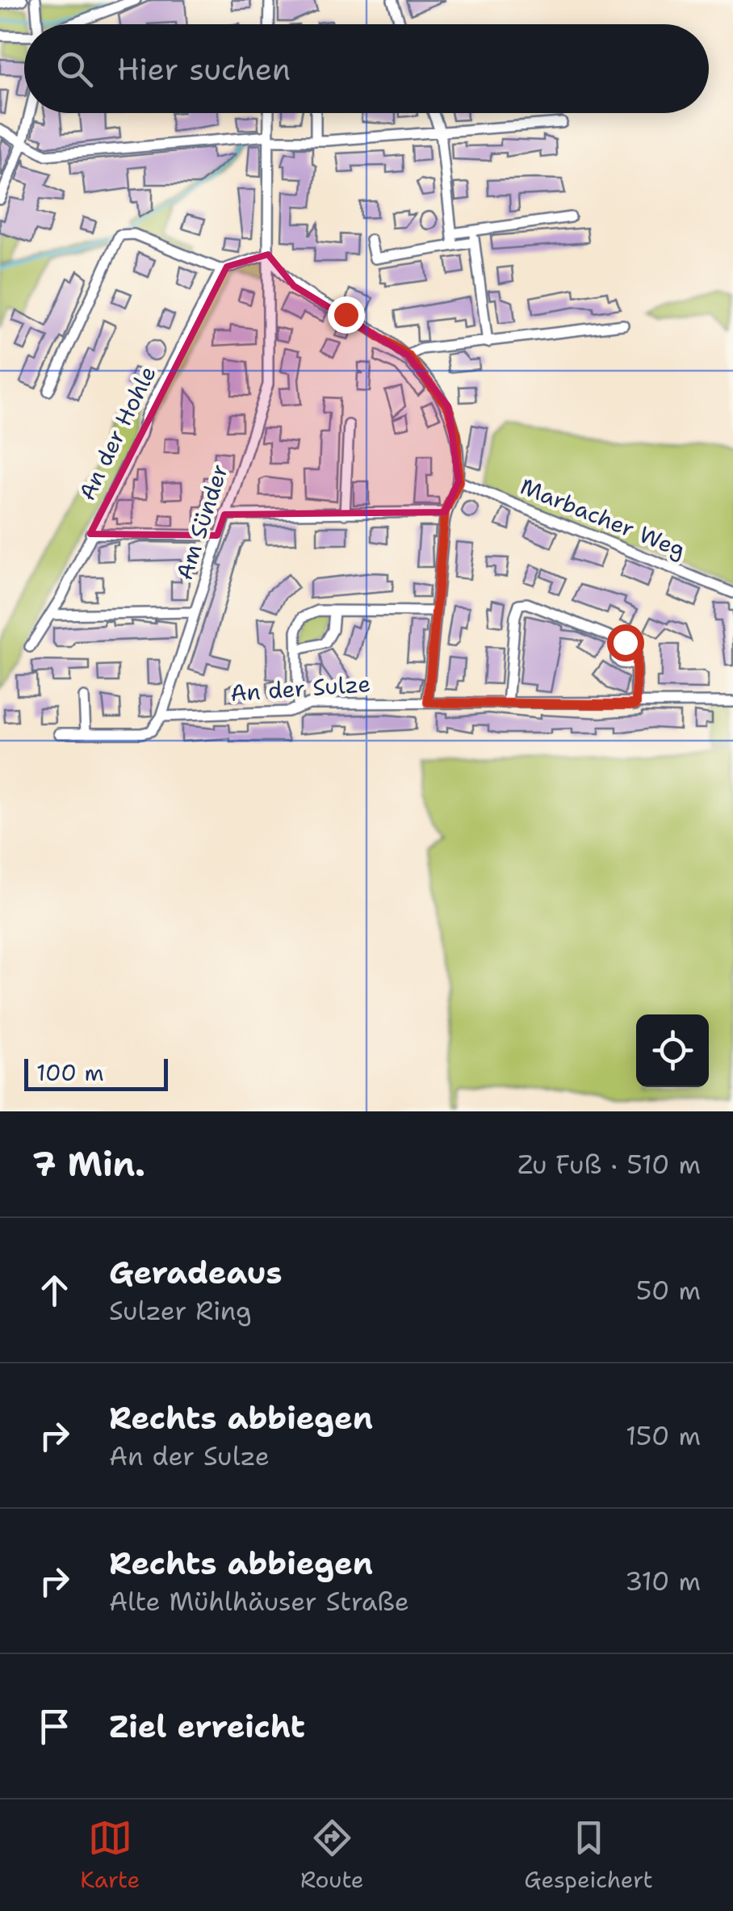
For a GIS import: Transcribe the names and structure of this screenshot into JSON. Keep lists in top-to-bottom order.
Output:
{
  "streets": {
    "street": [
      "An der Hohle",
      "Marbacher Weg",
      "Am Sünder",
      "An der Sulze"
    ]
  },
  "crossings": [
    ["Am Sünder", "An der Sulze"]
  ],
  "scale_bar": "100 m",
  "page": {
    "search": "Hier suchen",
    "scale": "100 m",
    "heading": ["7 Min.", "Zu Fuß · 510 m"],
    "list": [
      ["Geradeaus", "Sulzer Ring", "50 m"],
      ["Rechts abbiegen", "An der Sulze", "150 m"],
      ["Rechts abbiegen", "Alte Mühlhäuser Straße", "310 m"],
      "Ziel erreicht"
    ],
    "nav": ["Karte", "Route", "Gespeichert"]
  }
}
